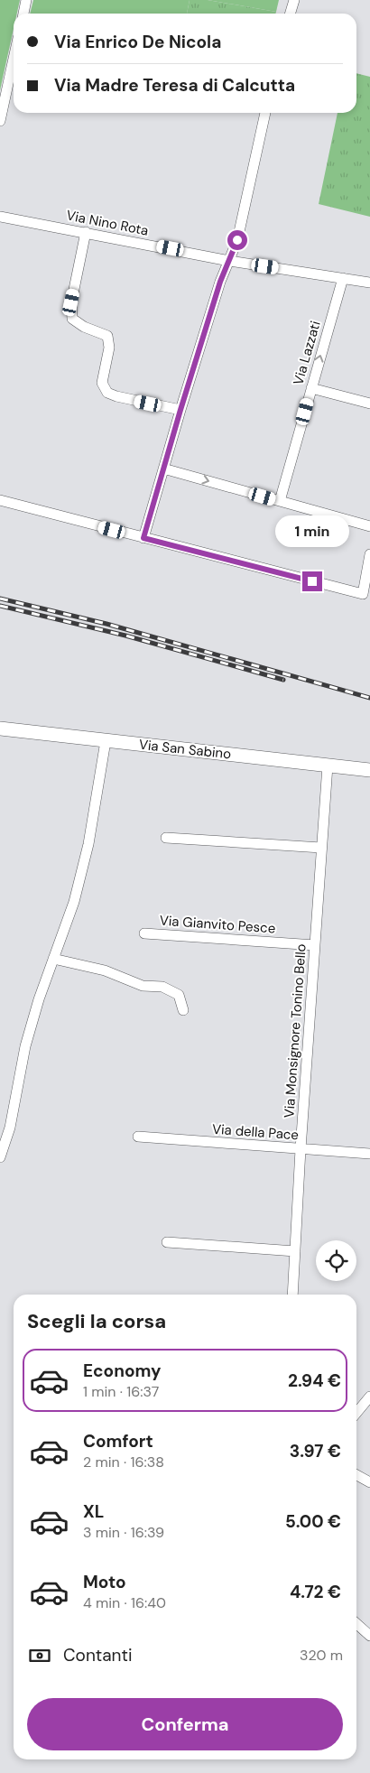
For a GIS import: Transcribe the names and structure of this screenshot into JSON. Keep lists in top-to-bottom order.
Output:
{
  "streets": {
    "street": [
      "Via Nino Rota",
      "Via Lazzati",
      "Via San Sabino",
      "Via Gianvito Pesce",
      "Via Monsignore Tonino Bello",
      "Via della Pace"
    ]
  },
  "crossings": [
    ["Via Nino Rota", "Via Lazzati"],
    ["Via San Sabino", "Via Monsignore Tonino Bello"],
    ["Via Gianvito Pesce", "Via Monsignore Tonino Bello"],
    ["Via Monsignore Tonino Bello", "Via della Pace"]
  ],
  "one_way": ["Via Lazzati"],
  "page": {
    "banner": ["Via Enrico De Nicola", "Via Madre Teresa di Calcutta"],
    "bubble": "1 min",
    "heading": "Scegli la corsa",
    "list": [
      {
        "name": "Economy",
        "note": "1 min · 16:37",
        "value": "2.94 €"
      },
      {
        "name": "Comfort",
        "note": "2 min · 16:38",
        "value": "3.97 €"
      },
      {
        "name": "XL",
        "note": "3 min · 16:39",
        "value": "5.00 €"
      },
      {
        "name": "Moto",
        "note": "4 min · 16:40",
        "value": "4.72 €"
      }
    ],
    "pay": ["Contanti", "320 m"],
    "buttons": "Conferma"
  }
}
